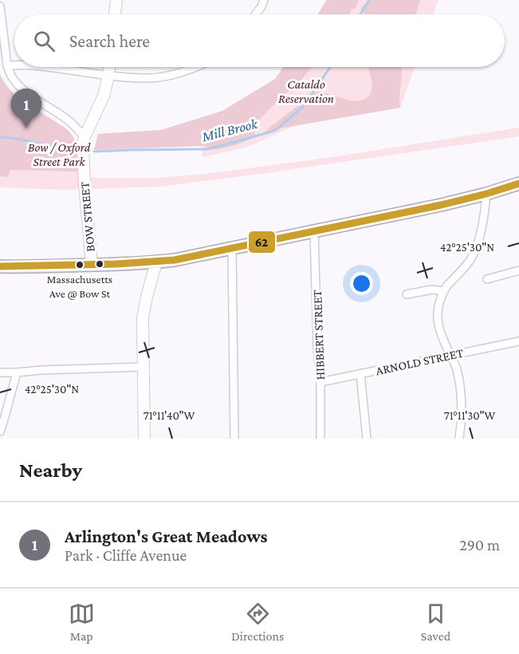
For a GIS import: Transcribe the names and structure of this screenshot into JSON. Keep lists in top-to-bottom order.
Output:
{
  "streets": {
    "street": ["BOW STREET", "HIBBERT STREET", "ARNOLD STREET"]
  },
  "crossings": [
    ["HIBBERT STREET", "ARNOLD STREET"]
  ],
  "water": ["Mill Brook"],
  "parks": ["Cataldo Reservation", "Bow / Oxford Street Park"],
  "places": ["Massachusetts Ave @ Bow St"],
  "lines": ["transit line 62"],
  "page": {
    "search": "Search here",
    "pins": "1",
    "heading": "Nearby",
    "list": [
      {
        "mark": "1",
        "name": "Arlington's Great Meadows",
        "note": "Park · Cliffe Avenue",
        "value": "290 m"
      }
    ],
    "nav": ["Map", "Directions", "Saved"]
  },
  "coordinates": ["42°25'30\"N", "71°11'40\"W", "71°11'30\"W"]
}
